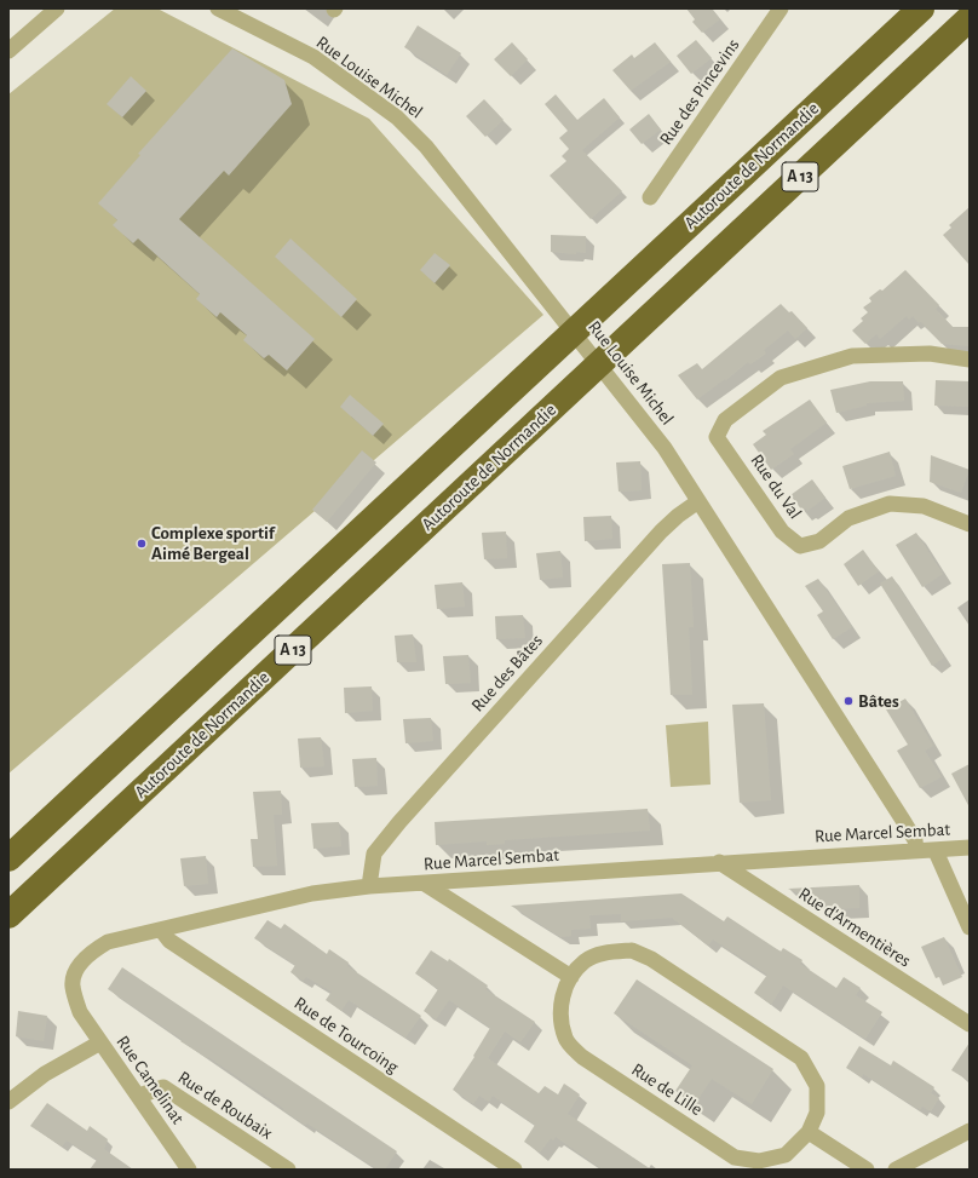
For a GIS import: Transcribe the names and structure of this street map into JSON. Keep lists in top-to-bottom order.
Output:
{
  "streets": {
    "highway": ["Autoroute de Normandie", "A 13"],
    "street": [
      "Rue Louise Michel",
      "Rue des Pincevins",
      "Rue du Val",
      "Rue des Bâtes",
      "Rue Marcel Sembat",
      "Rue d'Armentières",
      "Rue de Tourcoing",
      "Rue Camelinat",
      "Rue de Lille",
      "Rue de Roubaix"
    ]
  },
  "crossings": [
    ["Rue Louise Michel", "Rue des Bâtes"],
    ["Rue Louise Michel", "Rue Marcel Sembat"],
    ["Rue des Bâtes", "Rue Marcel Sembat"],
    ["Rue Marcel Sembat", "Rue d'Armentières"],
    ["Rue Marcel Sembat", "Rue de Tourcoing"],
    ["Rue Marcel Sembat", "Rue Camelinat"],
    ["Rue Camelinat", "Rue de Roubaix"]
  ],
  "places": ["Complexe sportif Aimé Bergeal", "Bâtes"]
}
